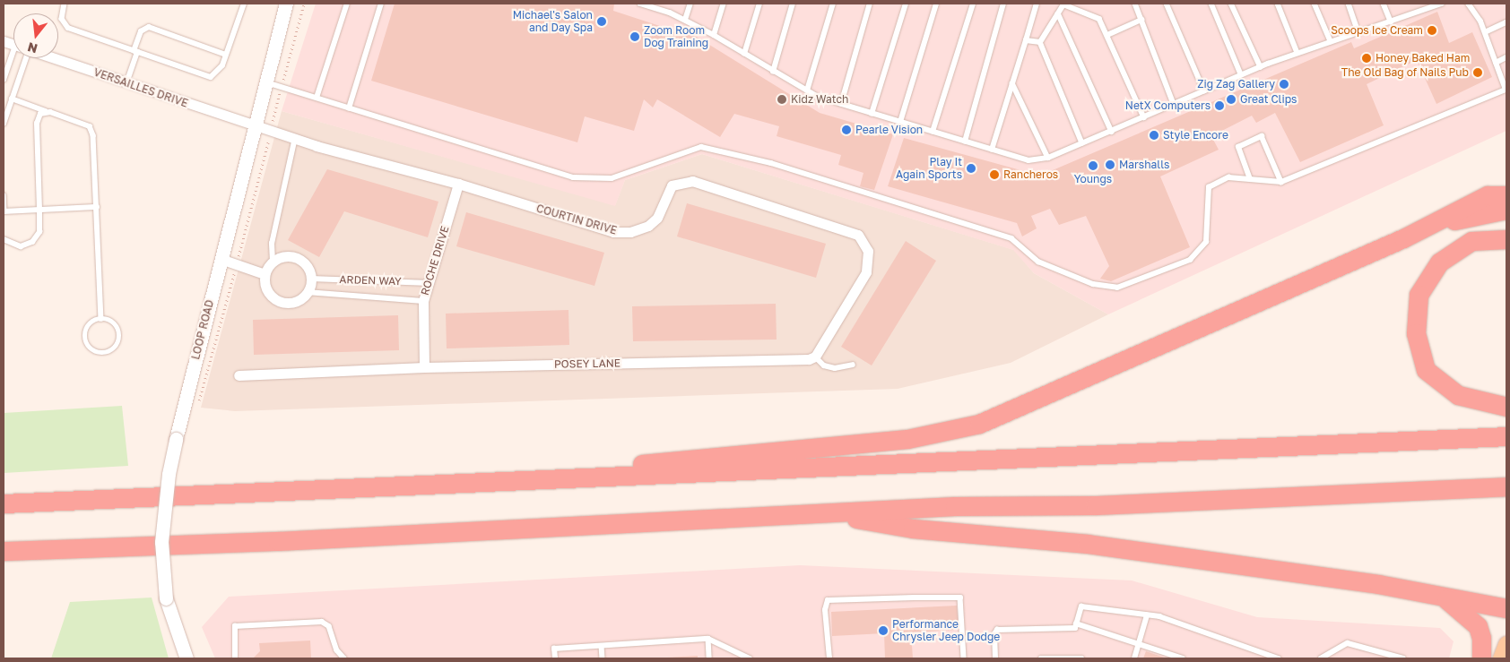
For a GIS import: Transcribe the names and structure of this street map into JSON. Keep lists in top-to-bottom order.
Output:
{
  "streets": {
    "street": [
      "VERSAILLES DRIVE",
      "COURTIN DRIVE",
      "ROCHE DRIVE",
      "LOOP ROAD",
      "POSEY LANE"
    ],
    "lane": ["ARDEN WAY"]
  },
  "crossings": [
    ["VERSAILLES DRIVE", "COURTIN DRIVE"],
    ["VERSAILLES DRIVE", "LOOP ROAD"],
    ["COURTIN DRIVE", "ROCHE DRIVE"],
    ["COURTIN DRIVE", "LOOP ROAD"],
    ["COURTIN DRIVE", "POSEY LANE"],
    ["ROCHE DRIVE", "ARDEN WAY"],
    ["ROCHE DRIVE", "POSEY LANE"]
  ],
  "places": [
    "Michael's Salon and Day Spa",
    "Scoops Ice Cream",
    "Zoom Room Dog Training",
    "Honey Baked Ham",
    "The Old Bag of Nails Pub",
    "Zig Zag Gallery",
    "Kidz Watch",
    "Great Clips",
    "NetX Computers",
    "Pearle Vision",
    "Style Encore",
    "Marshalls",
    "Youngs",
    "Play It Again Sports",
    "Rancheros",
    "Performance Chrysler Jeep Dodge"
  ],
  "north": "bottom"
}
